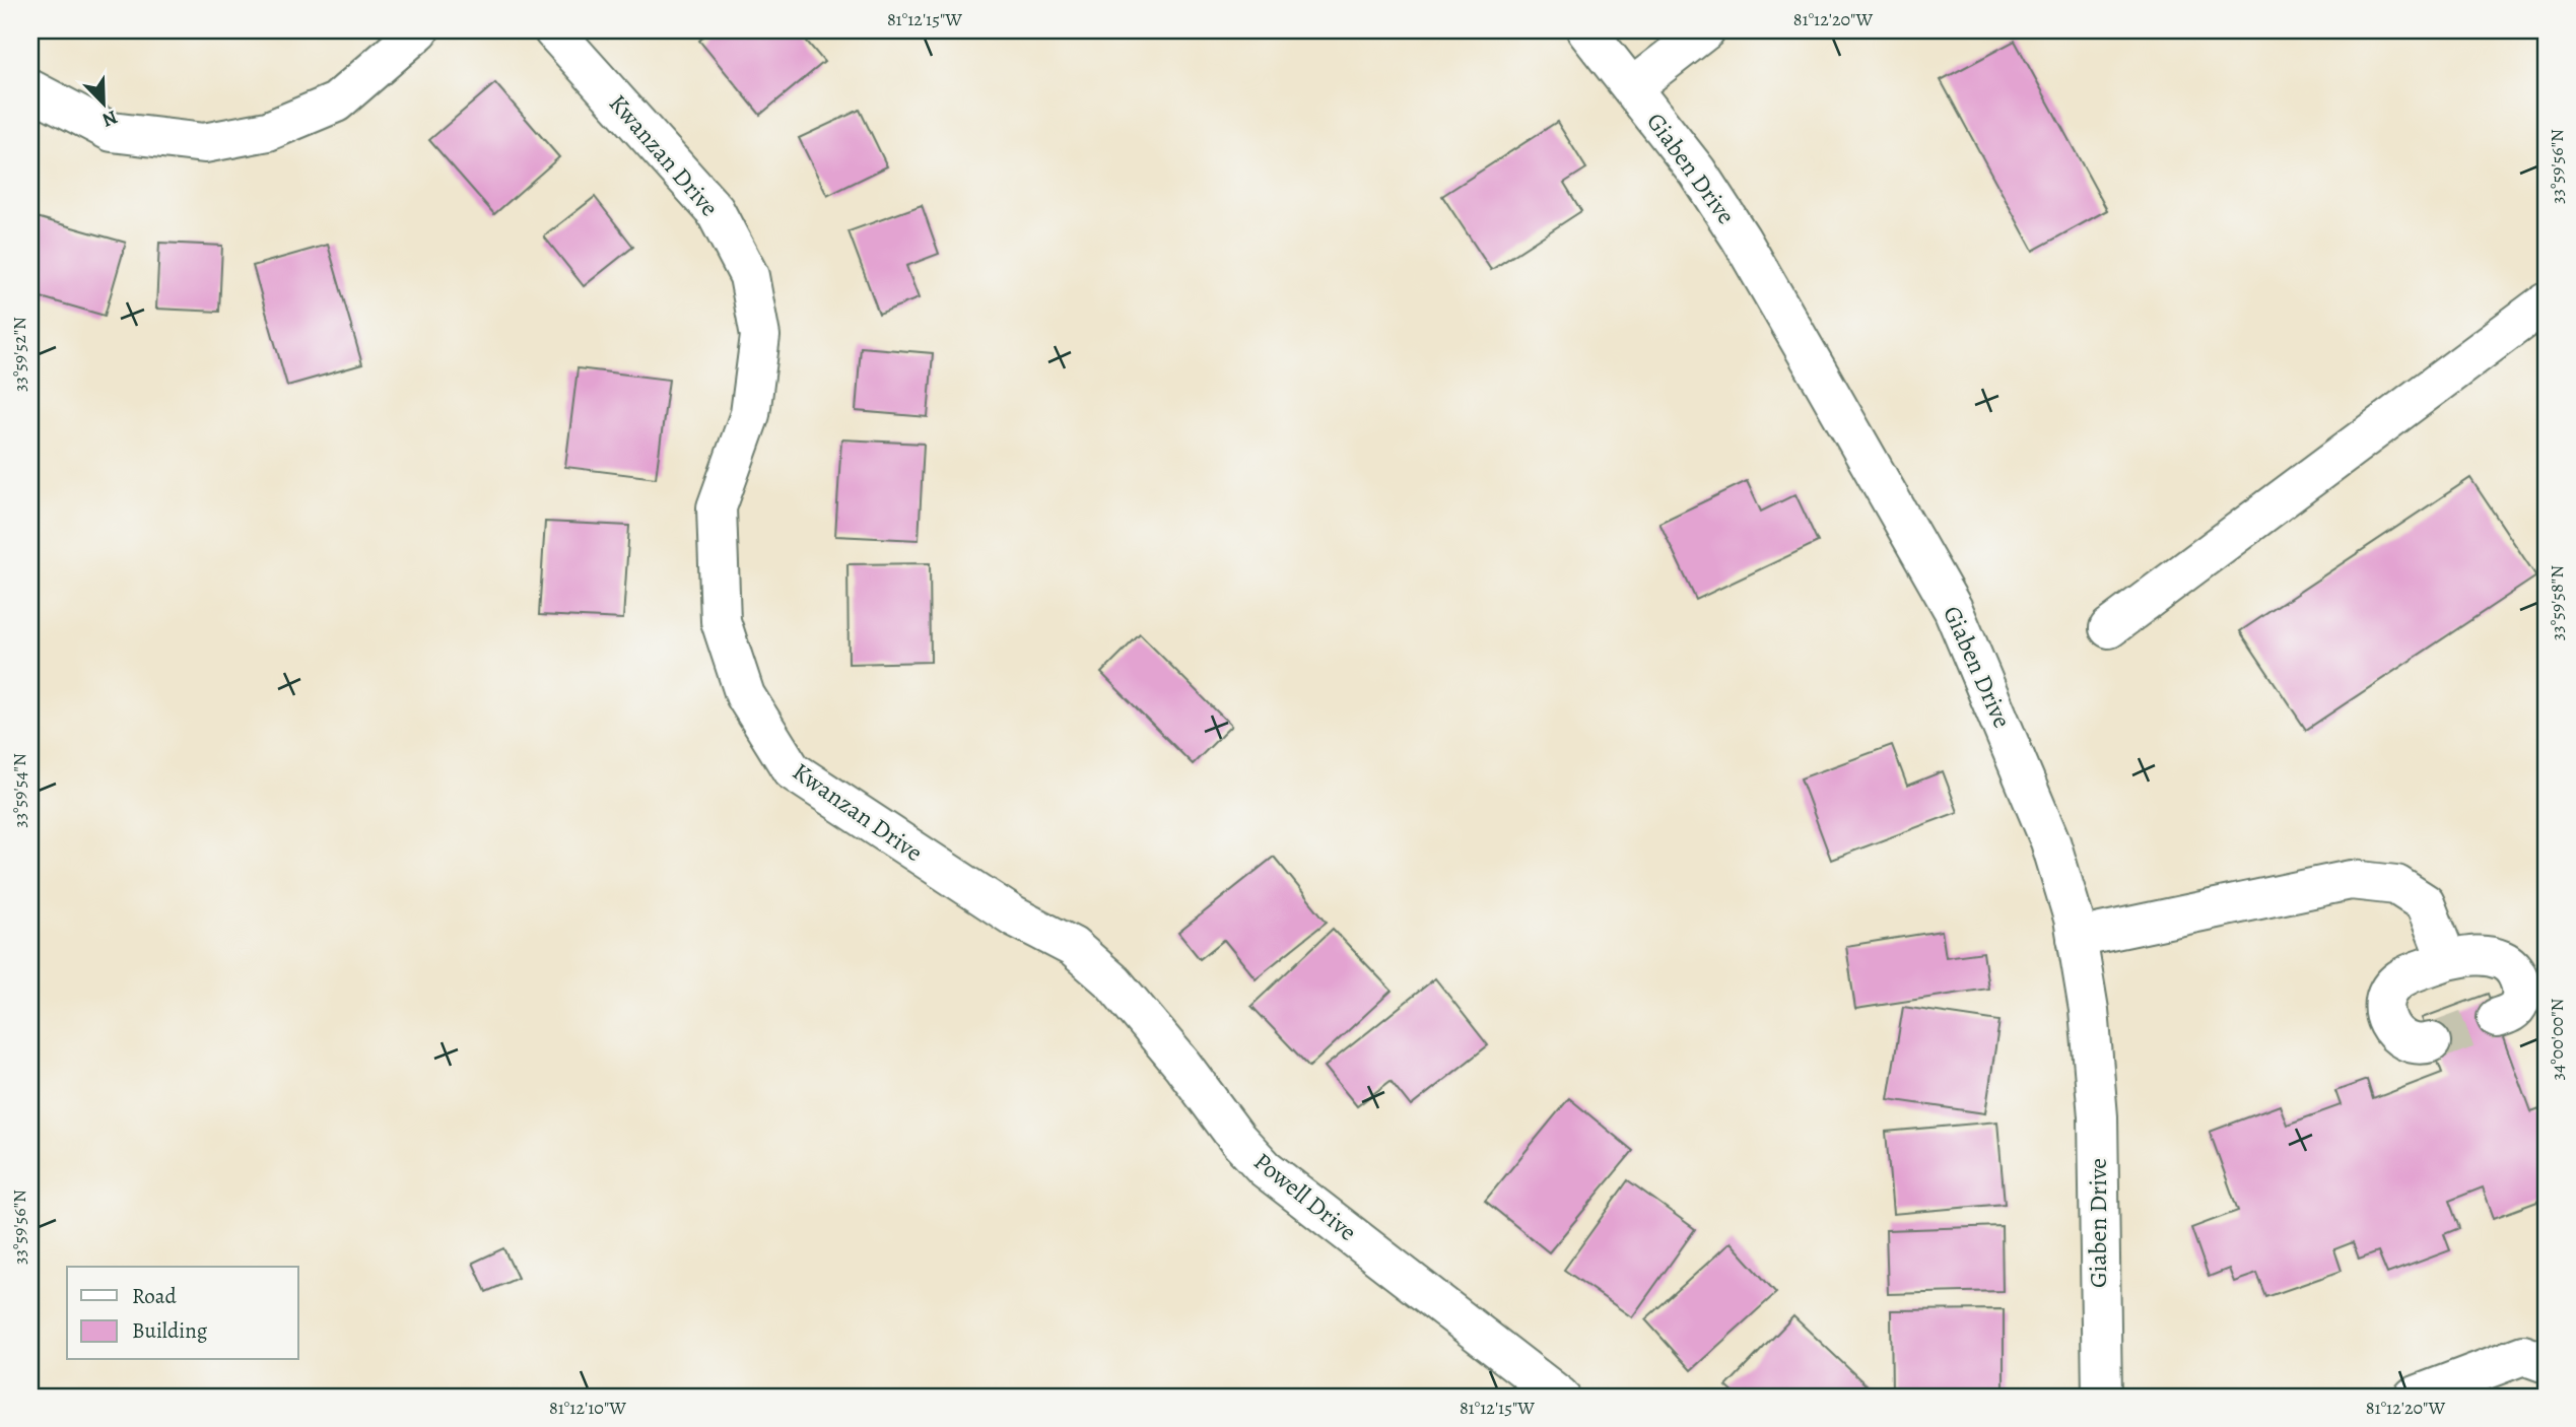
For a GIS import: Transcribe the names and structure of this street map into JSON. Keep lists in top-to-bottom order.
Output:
{
  "streets": {
    "street": ["Kwanzan Drive", "Giaben Drive", "Powell Drive"]
  },
  "crossings": [
    ["Kwanzan Drive", "Powell Drive"]
  ],
  "legend": ["Road", "Building"],
  "north": "bottom right",
  "coordinates": [
    "81°12'15\"W",
    "81°12'20\"W",
    "33°59'56\"N",
    "33°59'52\"N",
    "33°59'58\"N",
    "33°59'54\"N",
    "34°00'00\"N",
    "81°12'10\"W"
  ]
}
